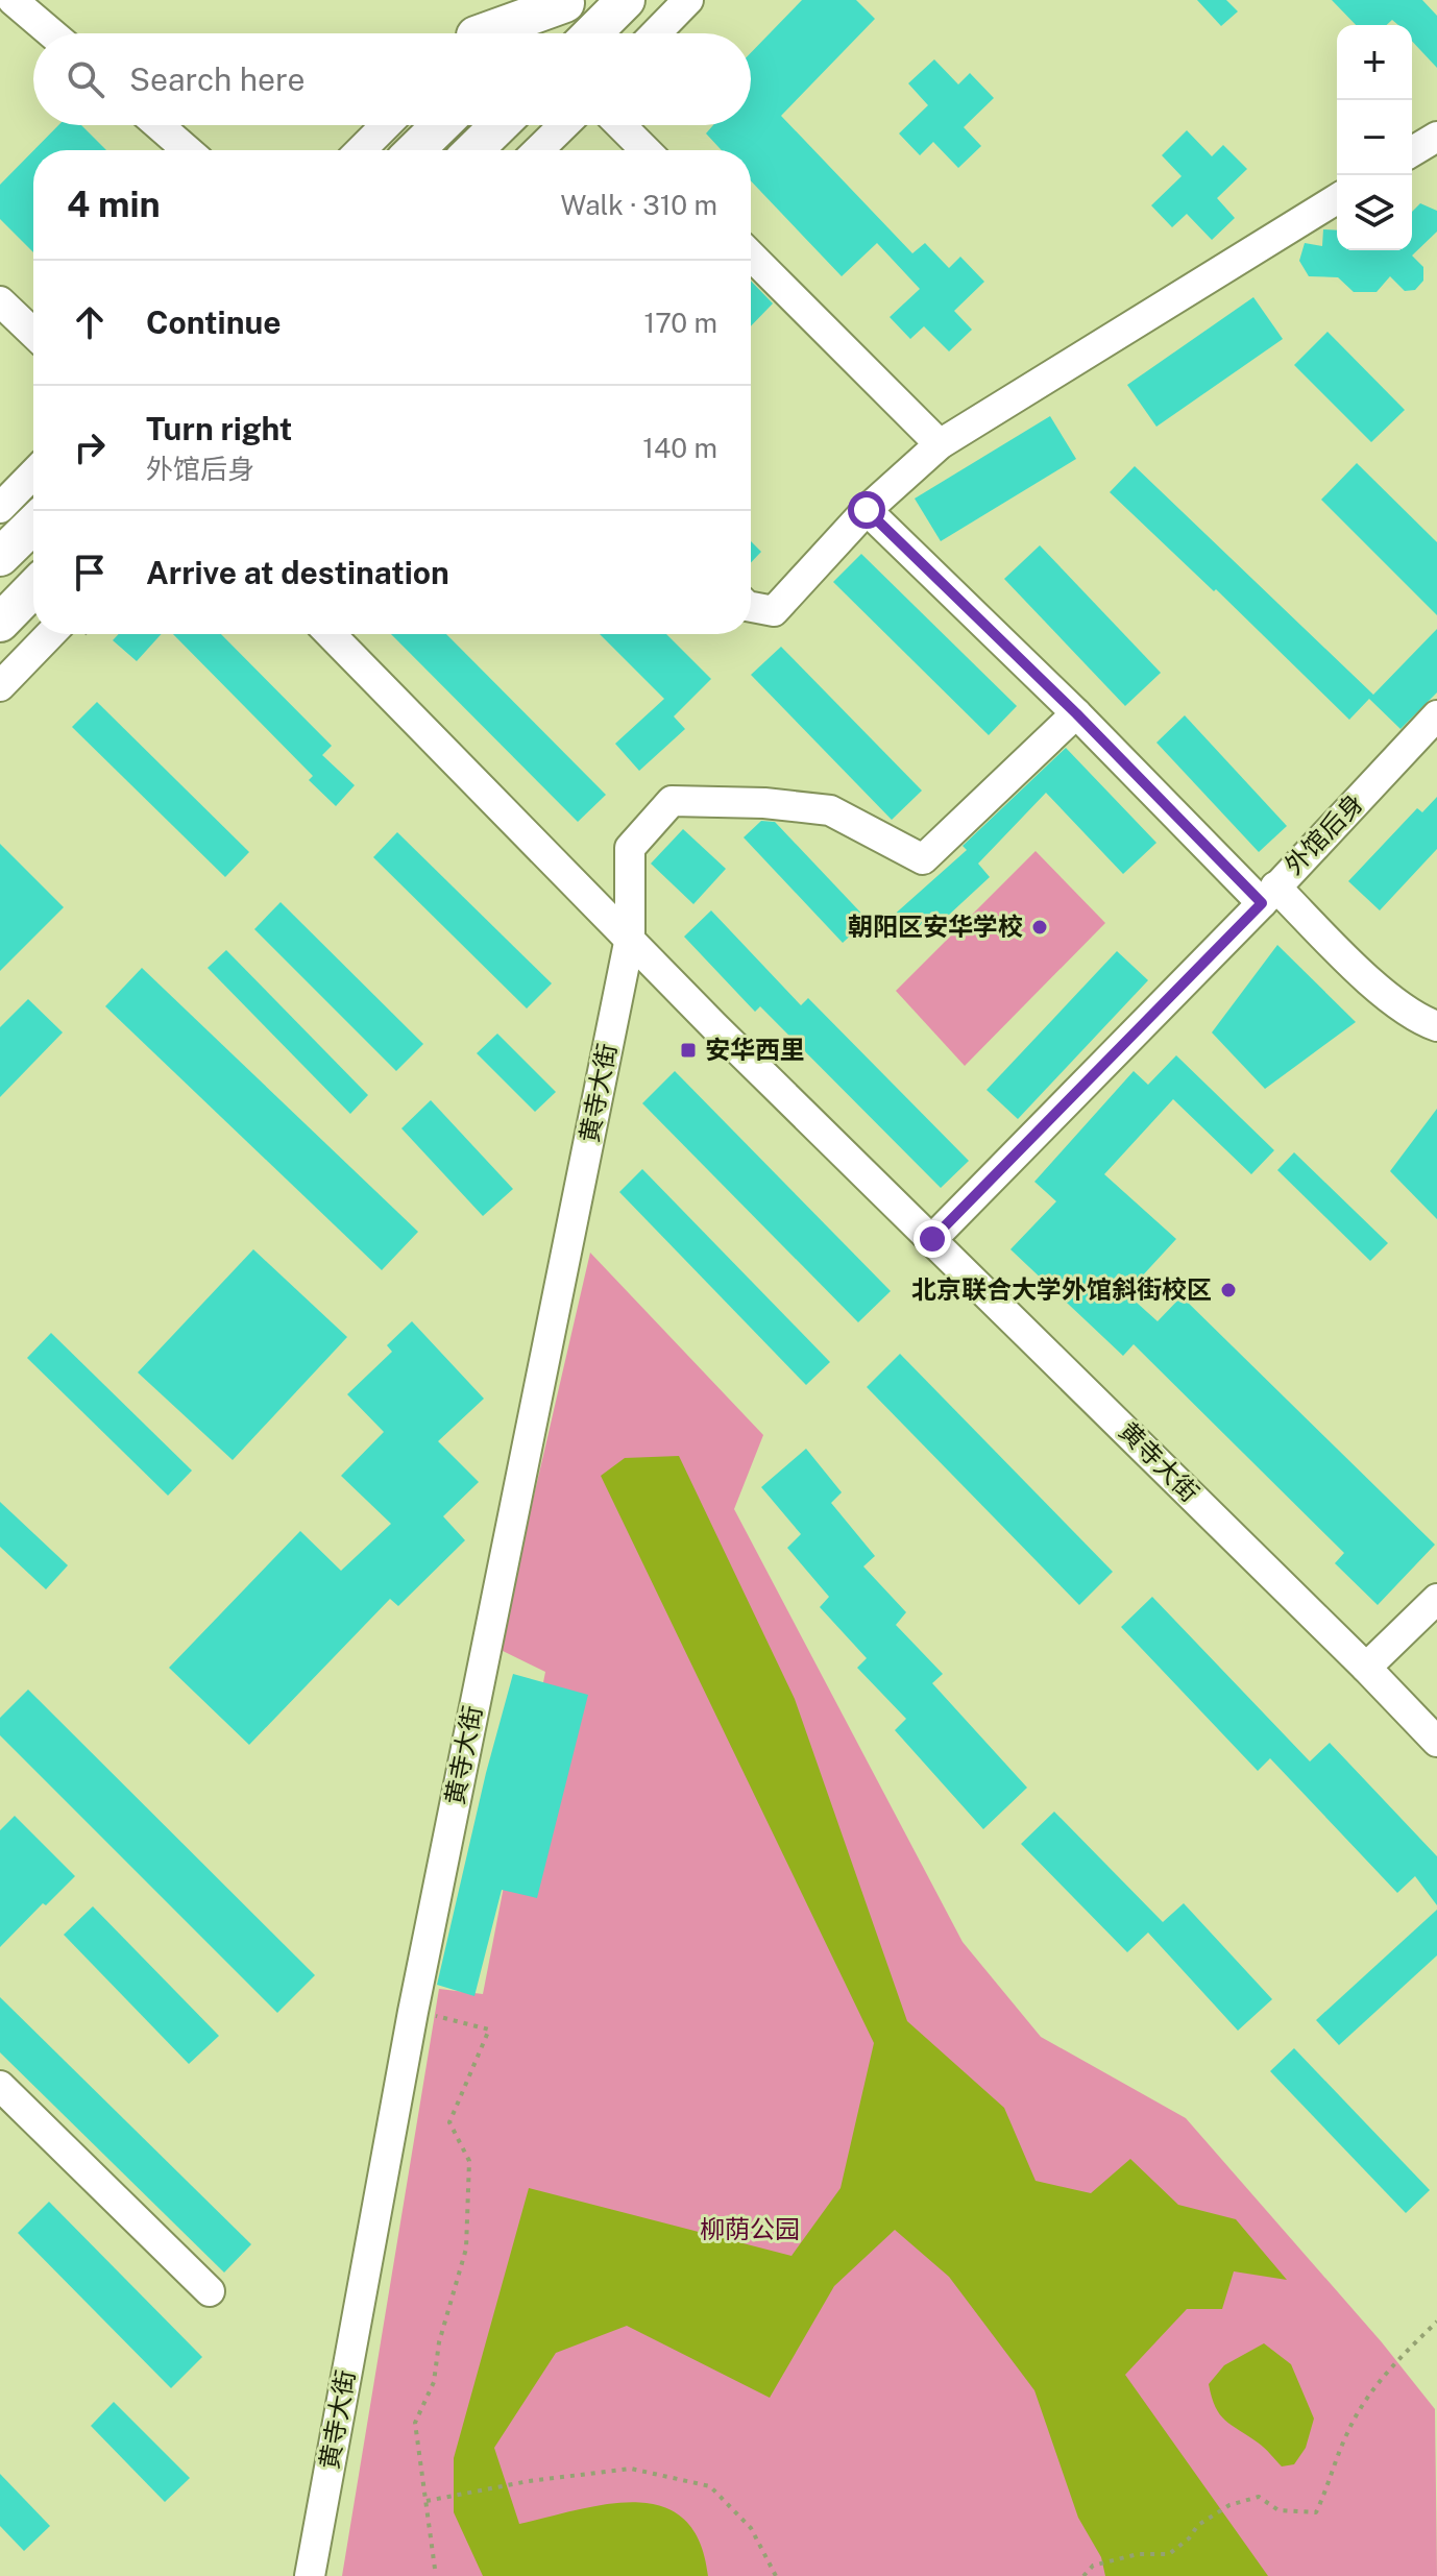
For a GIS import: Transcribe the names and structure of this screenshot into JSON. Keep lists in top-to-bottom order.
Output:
{
  "streets": {
    "street": ["外馆后身", "黄寺大街"]
  },
  "crossings": [
    ["外馆后身", "黄寺大街"]
  ],
  "parks": ["柳荫公园"],
  "places": {
    "other": ["朝阳区安华学校", "北京联合大学外馆斜街校区"],
    "transit": ["安华西里"]
  },
  "page": {
    "map_buttons": ["+", "−"],
    "search": "Search here",
    "heading": ["4 min", "Walk · 310 m"],
    "list": [
      ["Continue", "170 m"],
      ["Turn right", "外馆后身", "140 m"],
      "Arrive at destination"
    ]
  }
}
